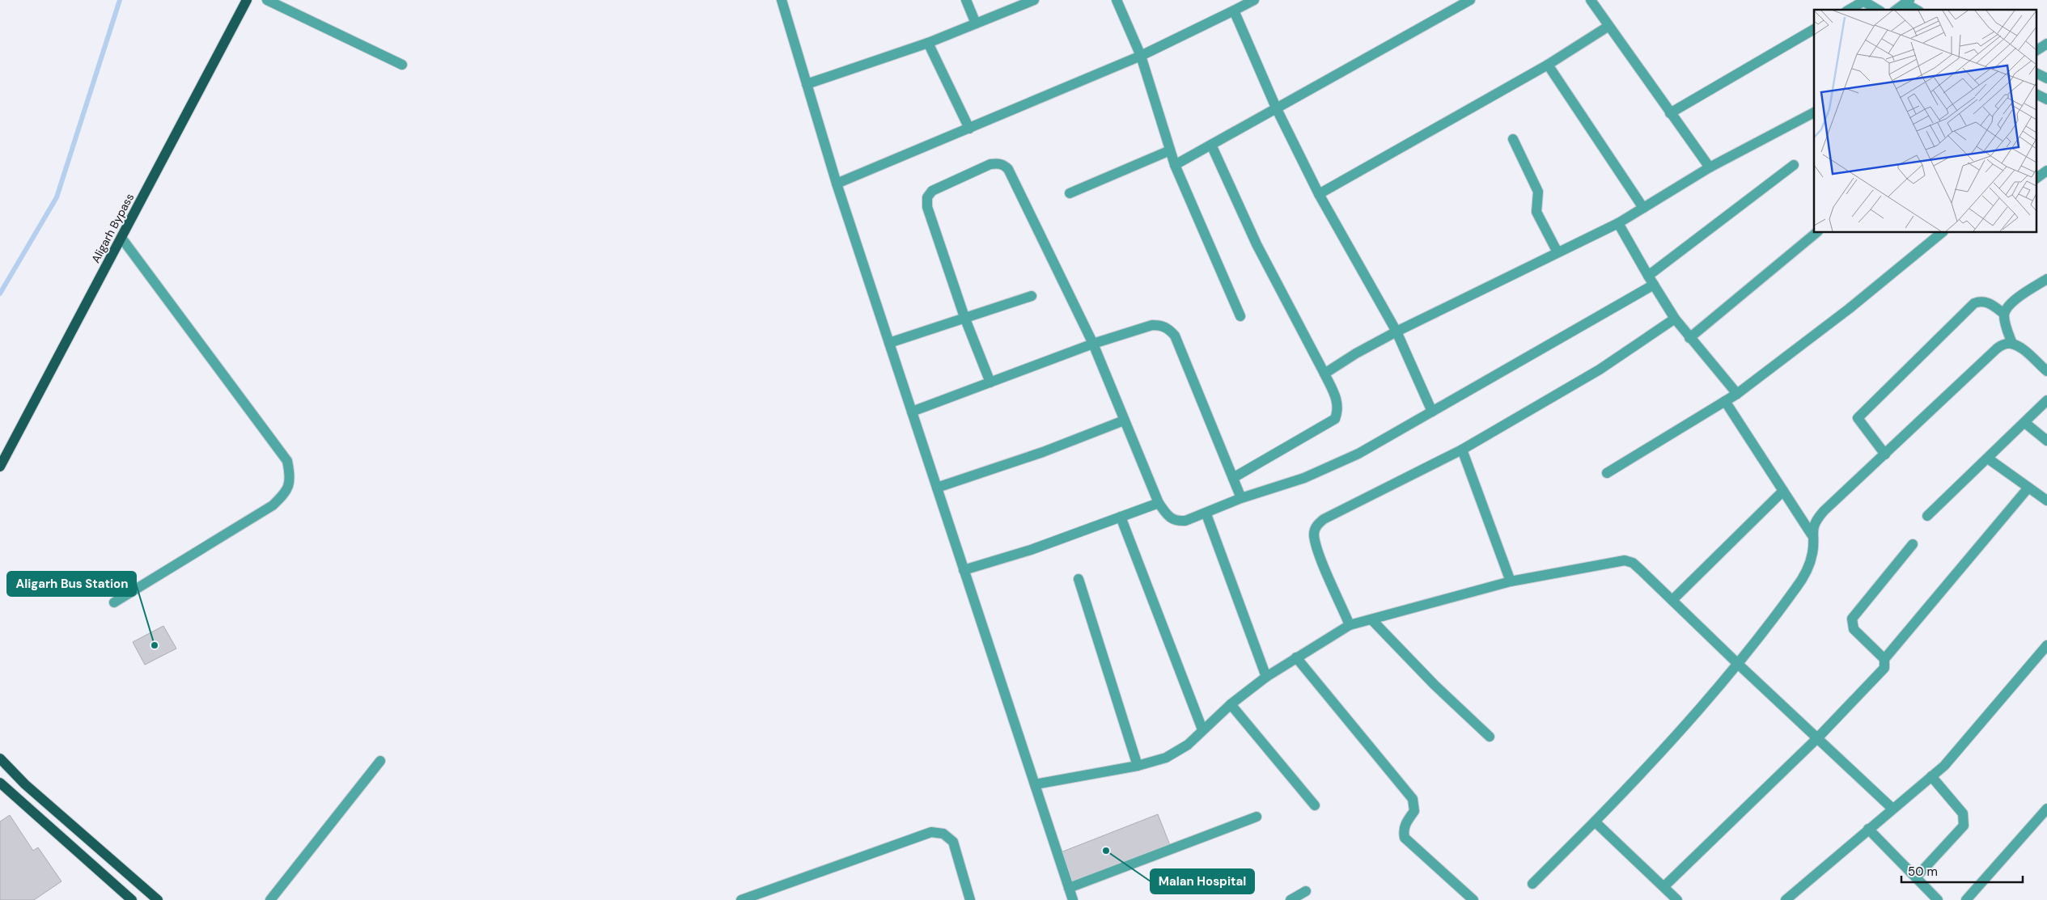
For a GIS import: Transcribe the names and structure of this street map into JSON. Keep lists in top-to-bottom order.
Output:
{
  "streets": {
    "main road": ["Aligarh Bypass"]
  },
  "places": ["Aligarh Bus Station", "Malan Hospital"],
  "scale_bar": "50 m"
}
